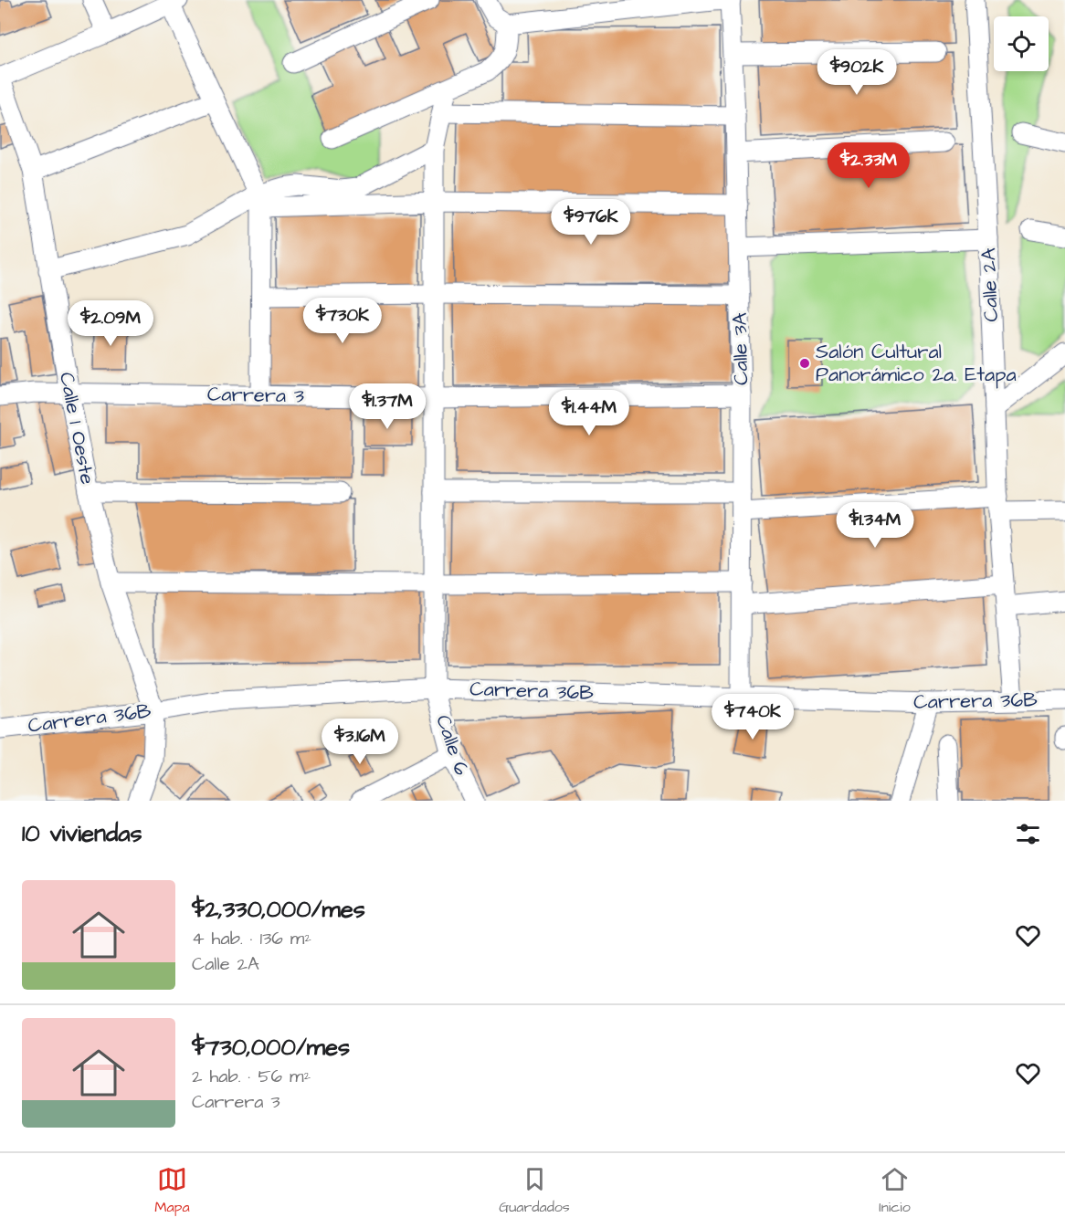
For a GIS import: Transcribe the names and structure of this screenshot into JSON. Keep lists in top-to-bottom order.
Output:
{
  "streets": {
    "street": [
      "Calle 2A",
      "Calle 3A",
      "Carrera 3",
      "Calle 1 Oeste",
      "Carrera 36B",
      "Calle 6"
    ]
  },
  "crossings": [
    ["Calle 2A", "Carrera 36B"],
    ["Calle 3A", "Carrera 3"],
    ["Calle 3A", "Carrera 36B"],
    ["Carrera 3", "Calle 1 Oeste"],
    ["Carrera 3", "Calle 6"],
    ["Calle 1 Oeste", "Carrera 36B"],
    ["Carrera 36B", "Calle 6"]
  ],
  "places": ["Salón Cultural Panorámico 2a. Etapa"],
  "page": {
    "price": [
      "$902K",
      "$2.33M",
      "$976K",
      "$730K",
      "$2.09M",
      "$1.37M",
      "$1.44M",
      "$1.34M",
      "$740K",
      "$3.16M"
    ],
    "heading": "10 viviendas",
    "list": [
      {
        "name": "$2,330,000/mes",
        "note": "4 hab. · 136 m² · Calle 2A"
      },
      {
        "name": "$730,000/mes",
        "note": "2 hab. · 56 m² · Carrera 3"
      }
    ],
    "tabs": ["Mapa", "Guardados", "Inicio"]
  }
}
